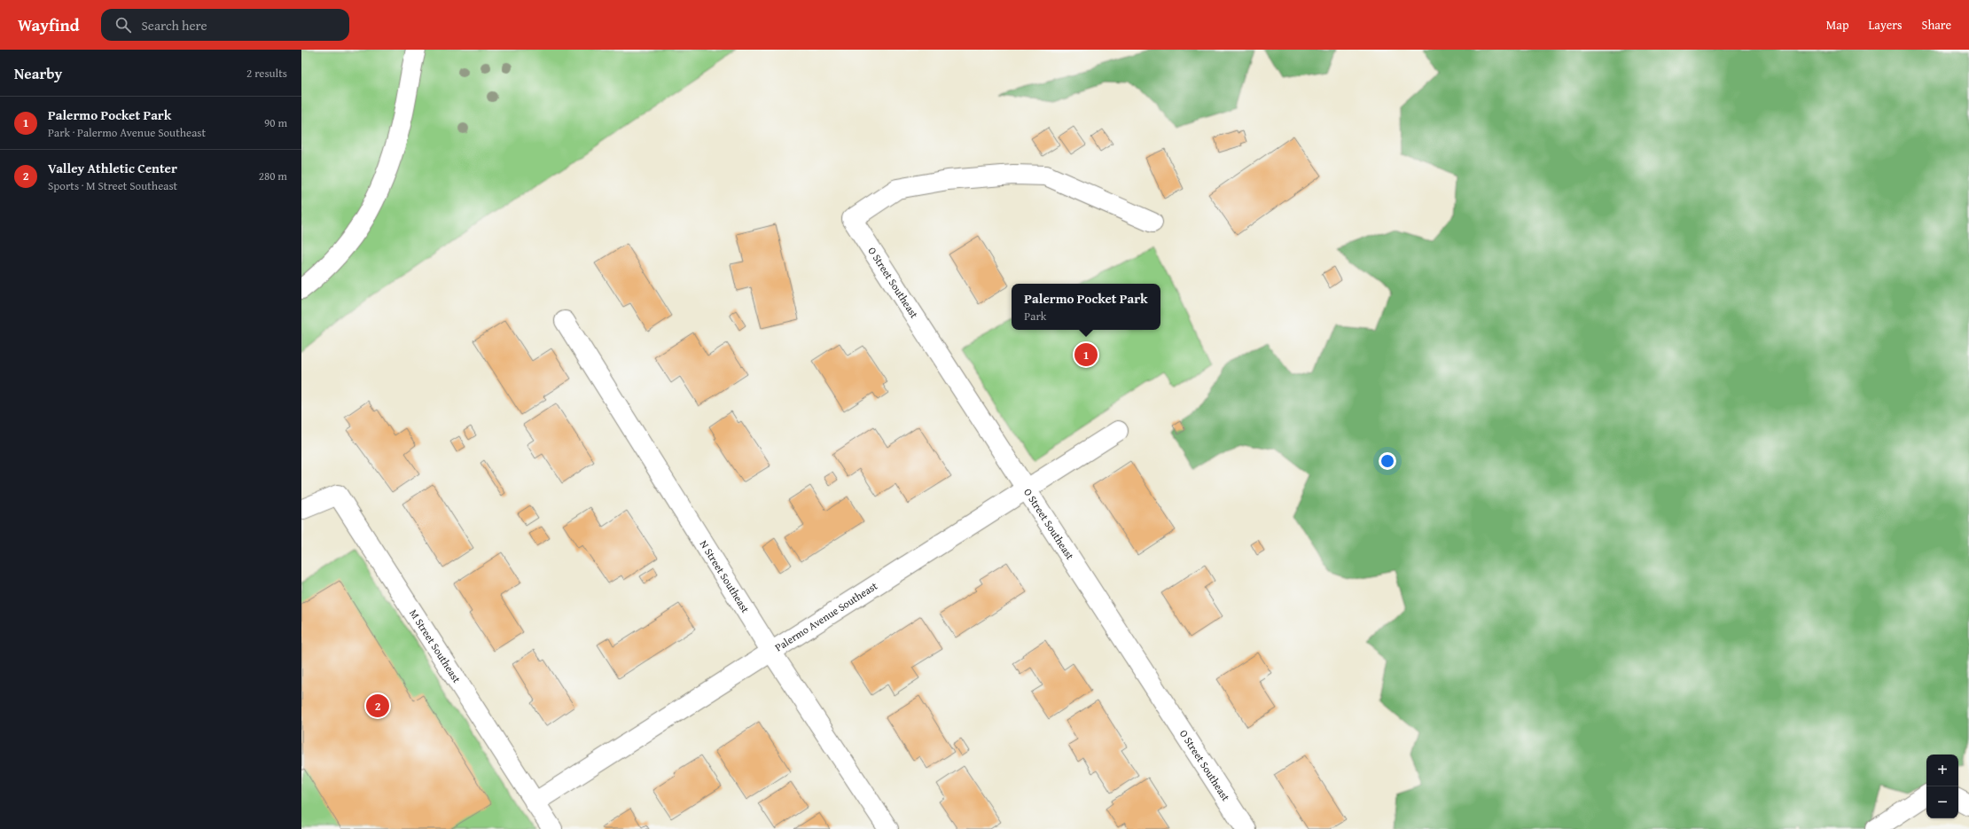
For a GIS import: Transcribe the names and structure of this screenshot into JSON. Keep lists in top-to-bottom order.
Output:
{
  "streets": {
    "street": [
      "O Street Southeast",
      "N Street Southeast",
      "Palermo Avenue Southeast",
      "M Street Southeast"
    ]
  },
  "crossings": [
    ["O Street Southeast", "Palermo Avenue Southeast"],
    ["N Street Southeast", "Palermo Avenue Southeast"],
    ["Palermo Avenue Southeast", "M Street Southeast"]
  ],
  "page": {
    "header": "Wayfind",
    "search": "Search here",
    "nav": ["Map", "Layers", "Share"],
    "heading": ["Nearby", "2 results"],
    "list": [
      {
        "mark": "1",
        "name": "Palermo Pocket Park",
        "note": "Park · Palermo Avenue Southeast",
        "value": "90 m"
      },
      {
        "mark": "2",
        "name": "Valley Athletic Center",
        "note": "Sports · M Street Southeast",
        "value": "280 m"
      }
    ],
    "popup": ["Palermo Pocket Park", "Park"],
    "pins": ["1", "2"],
    "map_buttons": ["+", "−"]
  }
}
